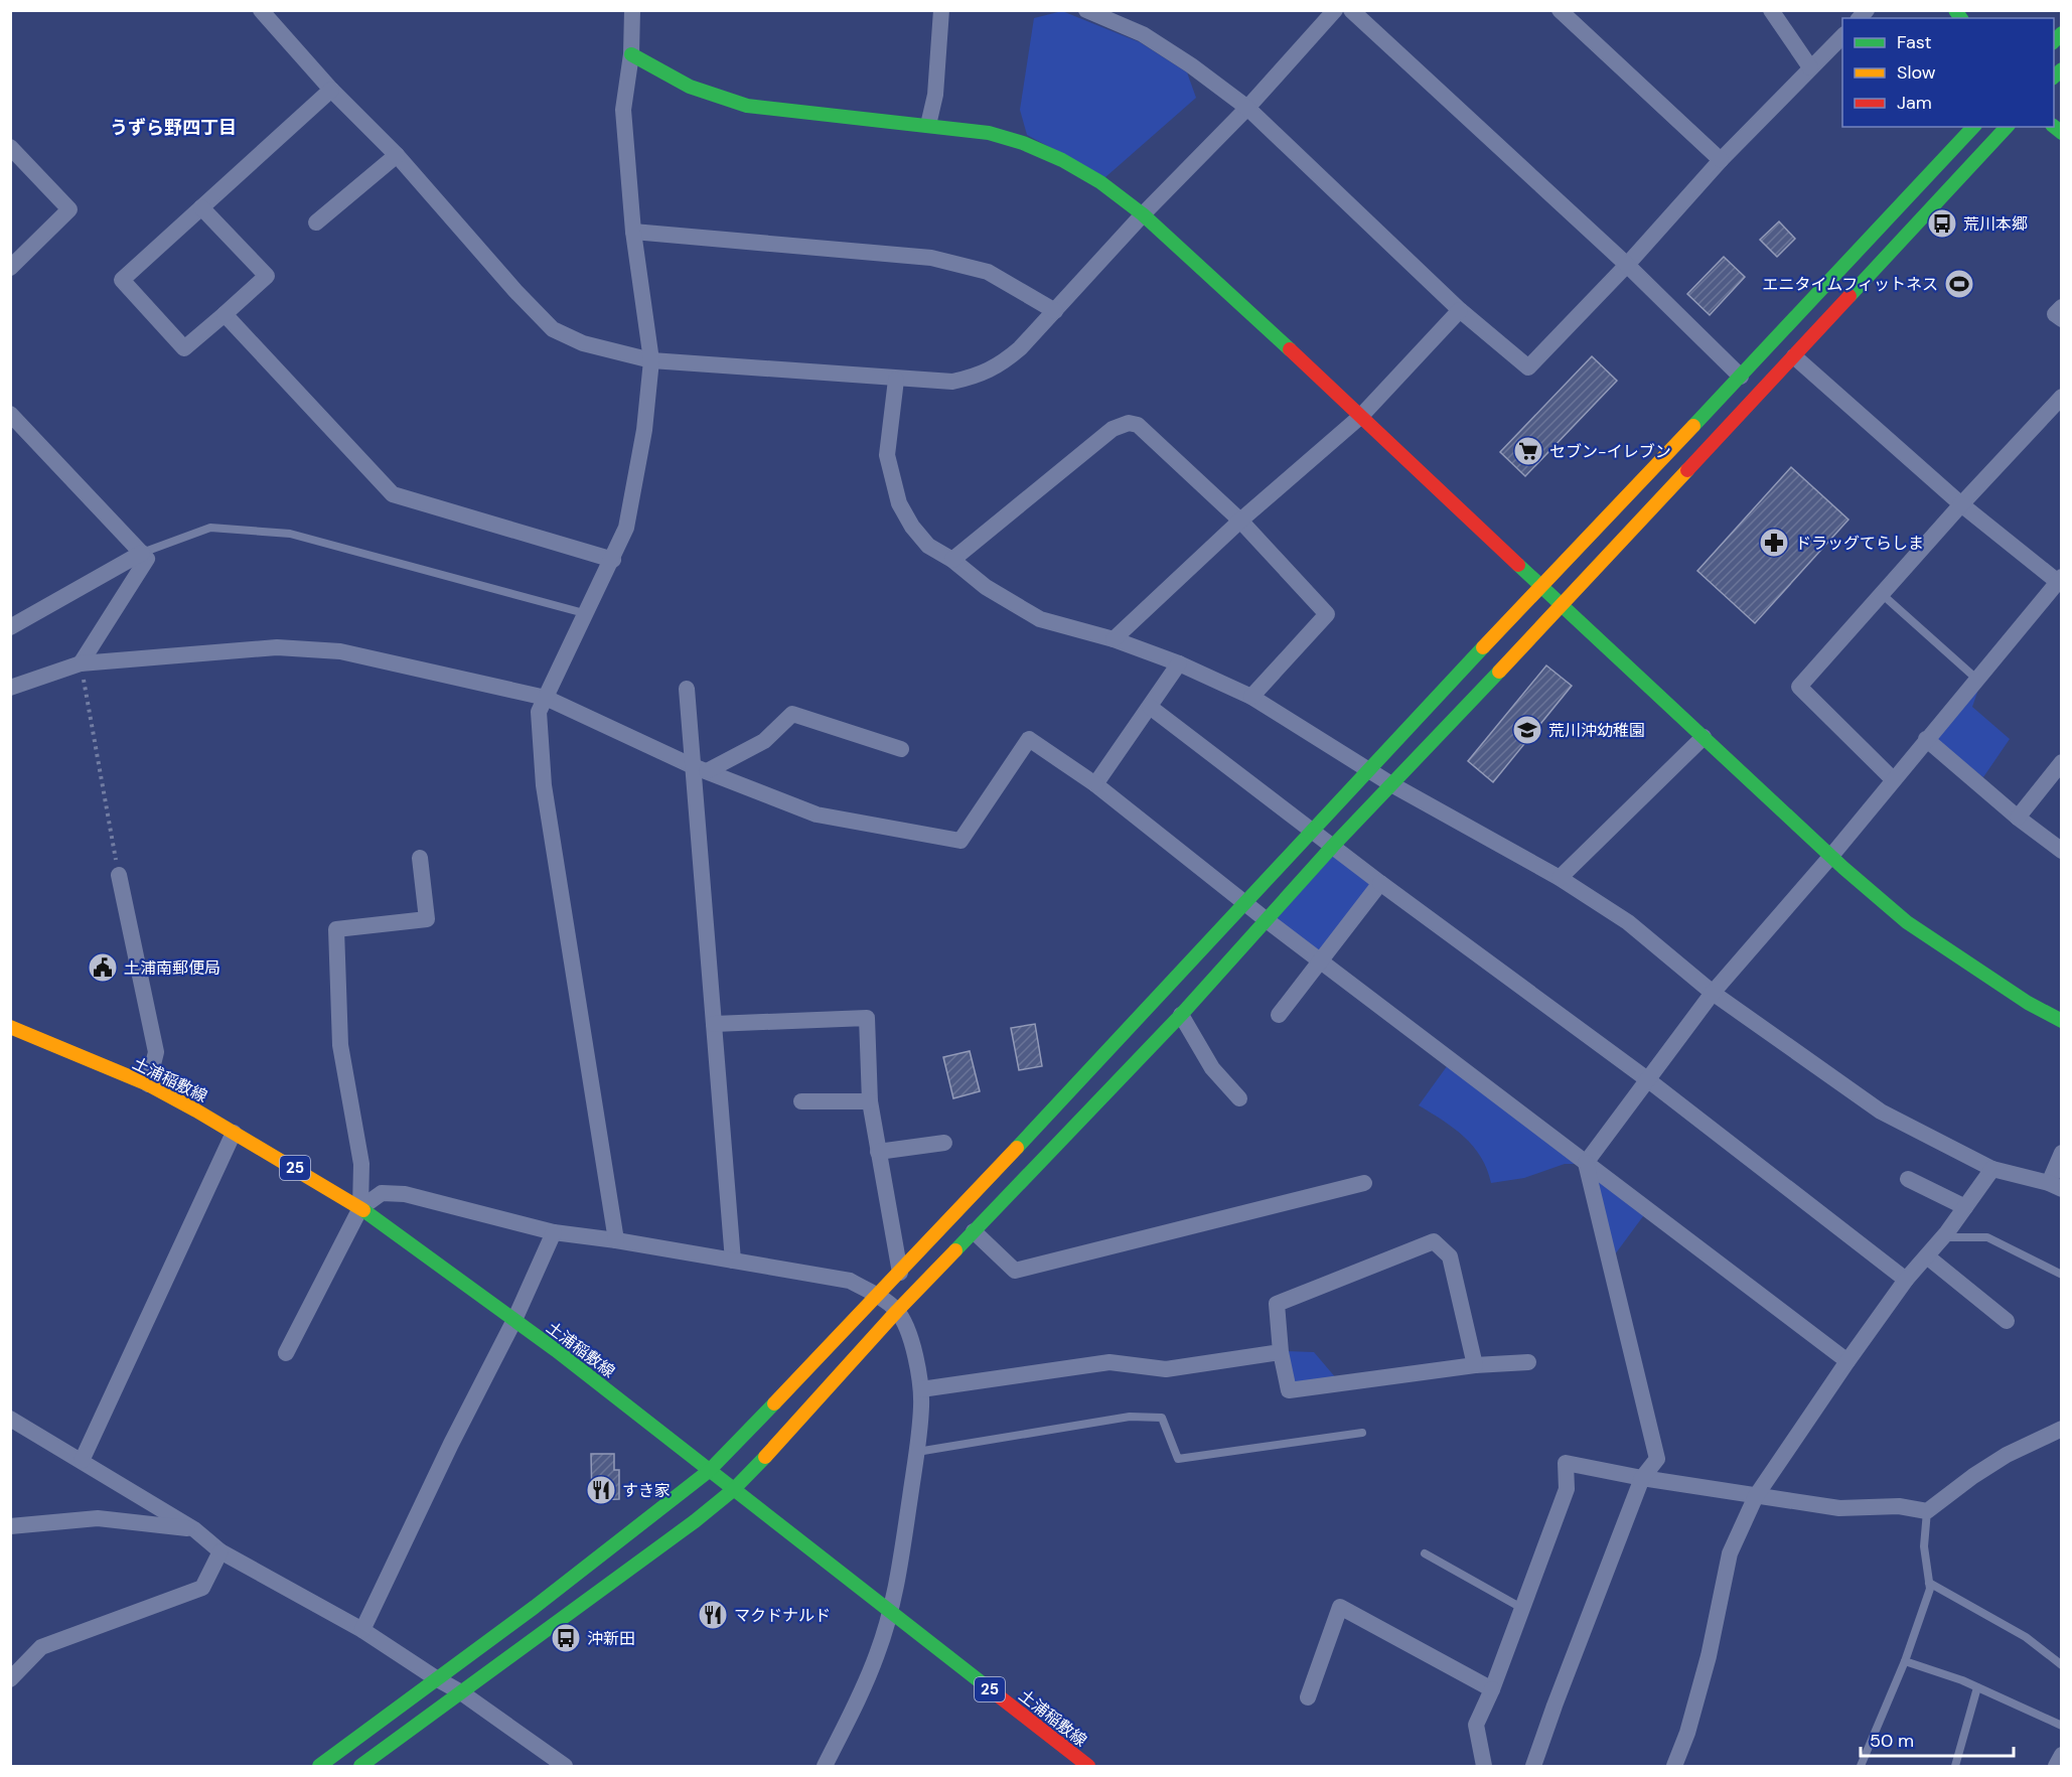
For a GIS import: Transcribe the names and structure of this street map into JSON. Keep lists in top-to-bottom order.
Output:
{
  "streets": {
    "street": ["土浦稲敷線", "25"]
  },
  "districts": ["うずら野四丁目"],
  "places": {
    "bus stop": ["荒川本郷", "沖新田"],
    "sports": ["エニタイムフィットネス"],
    "supermarket": ["セブン-イレブン"],
    "pharmacy": ["ドラッグてらしま"],
    "school or university": ["荒川沖幼稚園"],
    "public building": ["土浦南郵便局"],
    "restaurant": ["すき家", "マクドナルド"]
  },
  "legend": ["Fast", "Slow", "Jam"],
  "scale_bar": "50 m"
}
